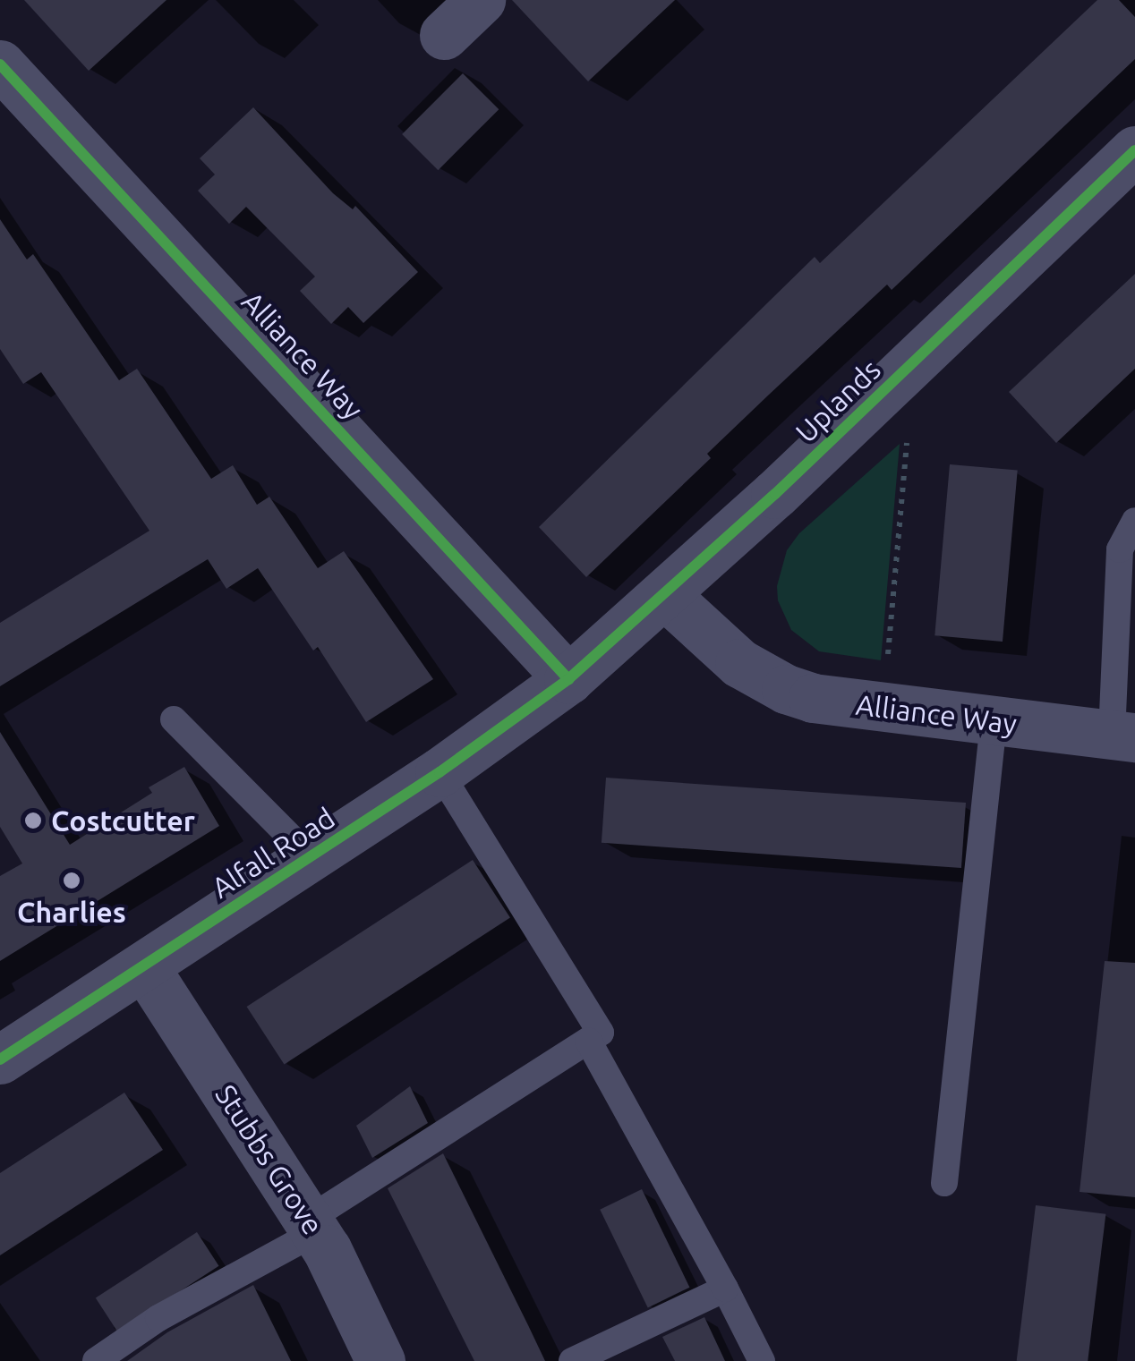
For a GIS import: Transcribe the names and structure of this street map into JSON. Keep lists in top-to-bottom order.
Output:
{
  "streets": {
    "street": [
      "Alliance Way",
      "Uplands",
      "Alfall Road",
      "Stubbs Grove"
    ]
  },
  "crossings": [
    ["Alliance Way", "Uplands"],
    ["Alliance Way", "Alfall Road"],
    ["Uplands", "Alfall Road"],
    ["Alfall Road", "Stubbs Grove"]
  ],
  "places": ["Costcutter", "Charlies"]
}
